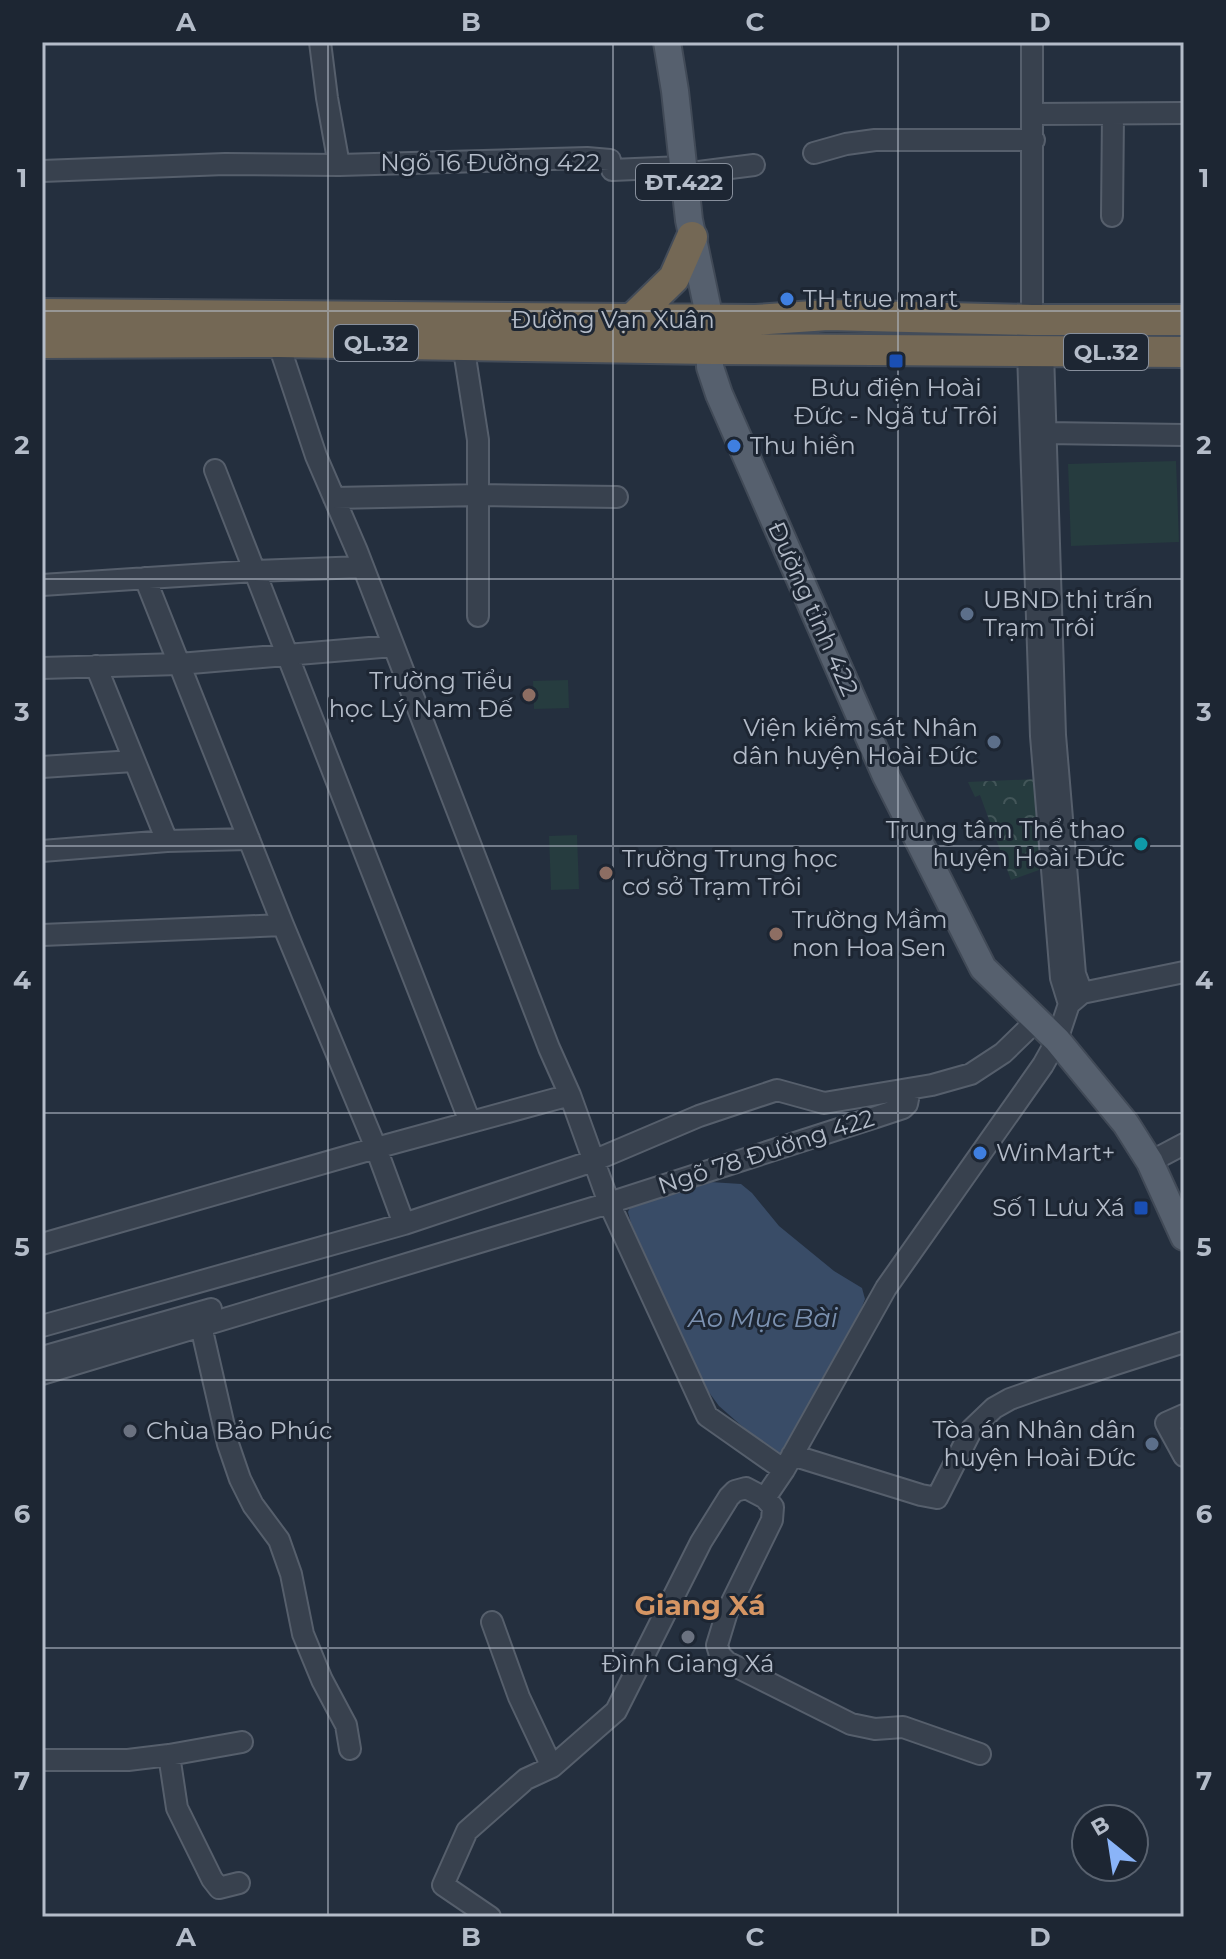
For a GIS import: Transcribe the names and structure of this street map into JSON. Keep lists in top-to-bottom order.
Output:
{
  "streets": {
    "highway": ["Đường Vạn Xuân", "QL.32"],
    "main road": ["ĐT.422", "Đường tỉnh 422"],
    "street": ["Ngõ 16 Đường 422", "Ngõ 78 Đường 422"]
  },
  "crossings": [
    ["Ngõ 16 Đường 422", "ĐT.422"],
    ["ĐT.422", "Đường Vạn Xuân"],
    ["ĐT.422", "Đường tỉnh 422"],
    ["Đường Vạn Xuân", "Đường tỉnh 422"]
  ],
  "districts": ["Giang Xá"],
  "water": ["Ao Mục Bài"],
  "places": {
    "other": [
      "TH true mart",
      "Thu hiền",
      "UBND thị trấn Trạm Trôi",
      "Trường Tiểu học Lý Nam Đế",
      "Viện kiểm sát Nhân dân huyện Hoài Đức",
      "Trung tâm Thể thao huyện Hoài Đức",
      "Trường Trung học cơ sở Trạm Trôi",
      "Trường Mầm non Hoa Sen",
      "WinMart+",
      "Chùa Bảo Phúc",
      "Tòa án Nhân dân huyện Hoài Đức",
      "Đình Giang Xá"
    ],
    "transit": ["Bưu điện Hoài Đức - Ngã tư Trôi", "Số 1 Lưu Xá"]
  },
  "north": "top left",
  "grid": {
    "columns": [
      "A",
      "B",
      "C",
      "D"
    ],
    "rows": [
      "1",
      "2",
      "3",
      "4",
      "5",
      "6",
      "7"
    ]
  }
}
